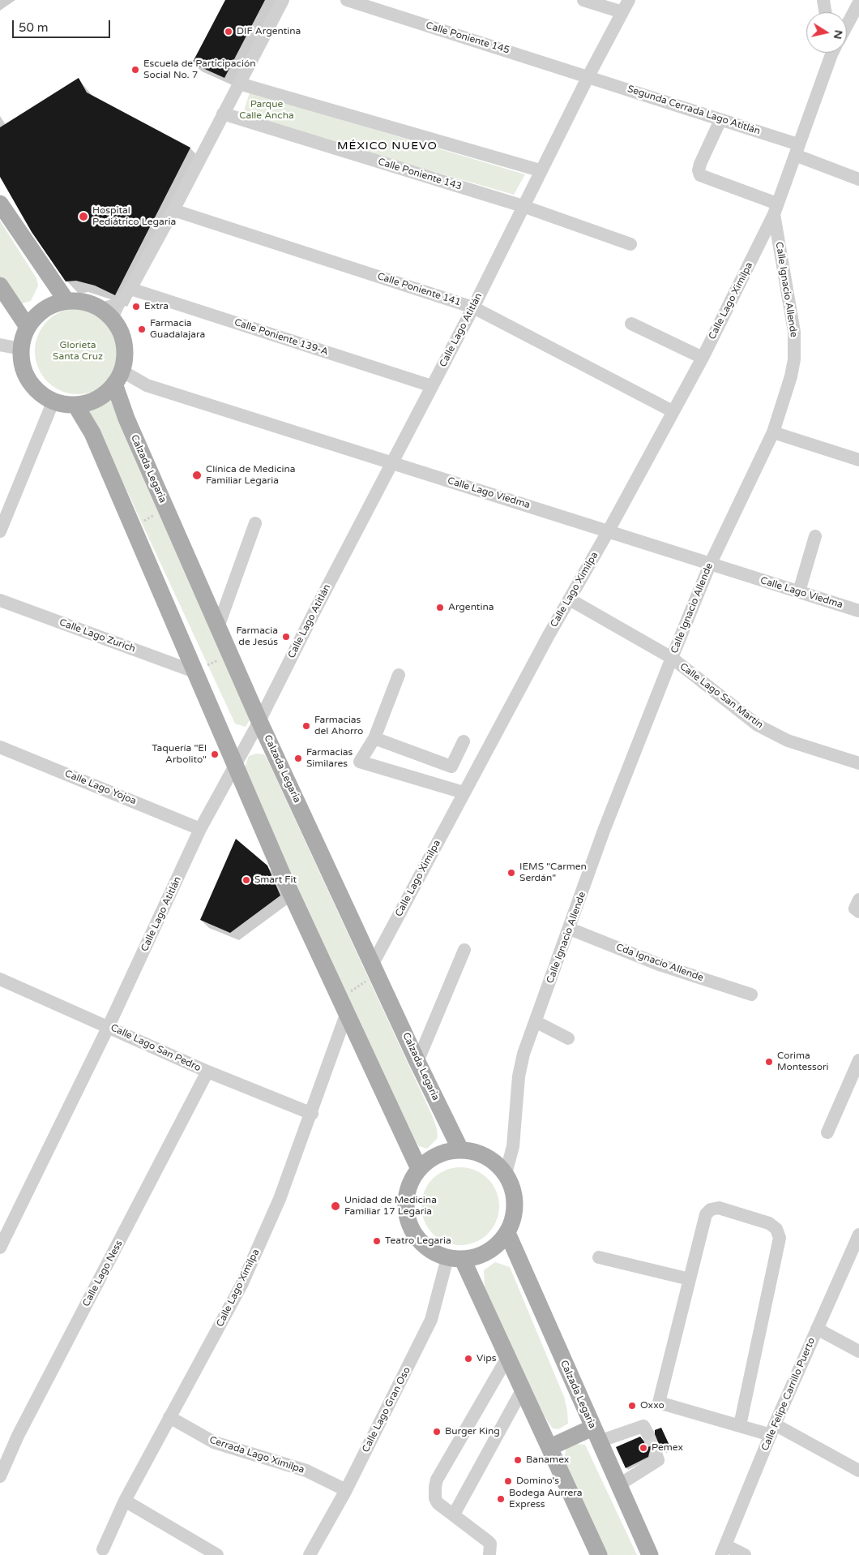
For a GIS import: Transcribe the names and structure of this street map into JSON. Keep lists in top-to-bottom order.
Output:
{
  "streets": {
    "main road": ["Calzada Legaria"],
    "street": [
      "Calle Poniente 145",
      "Segunda Cerrada Lago Atitlán",
      "Calle Poniente 143",
      "Calle Poniente 141",
      "Calle Ignacio Allende",
      "Calle Lago Ximilpa",
      "Calle Lago Atitlán",
      "Calle Poniente 139-A",
      "Calle Lago Viedma",
      "Calle Lago Zurich",
      "Calle Lago San Martín",
      "Calle Lago Yojoa",
      "Cda Ignacio Allende",
      "Calle Lago San Pedro",
      "Calle Lago Ness",
      "Calle Felipe Carrillo Puerto",
      "Calle Lago Gran Oso",
      "Cerrada Lago Ximilpa"
    ]
  },
  "crossings": [
    ["Calle Poniente 145", "Segunda Cerrada Lago Atitlán"],
    ["Calle Poniente 145", "Calle Lago Atitlán"],
    ["Segunda Cerrada Lago Atitlán", "Calle Ignacio Allende"],
    ["Segunda Cerrada Lago Atitlán", "Calle Lago Atitlán"],
    ["Calle Poniente 143", "Calle Lago Atitlán"],
    ["Calle Poniente 141", "Calle Lago Ximilpa"],
    ["Calle Poniente 141", "Calle Lago Atitlán"],
    ["Calle Ignacio Allende", "Calle Lago Ximilpa"],
    ["Calle Ignacio Allende", "Calzada Legaria"],
    ["Calle Ignacio Allende", "Calle Lago Viedma"],
    ["Calle Ignacio Allende", "Calle Lago San Martín"],
    ["Calle Ignacio Allende", "Cda Ignacio Allende"],
    ["Calle Ignacio Allende", "Calle Lago Gran Oso"],
    ["Calle Lago Ximilpa", "Calzada Legaria"],
    ["Calle Lago Ximilpa", "Calle Lago Viedma"],
    ["Calle Lago Ximilpa", "Calle Lago San Martín"],
    ["Calle Lago Ximilpa", "Calle Lago San Pedro"],
    ["Calle Lago Ximilpa", "Cerrada Lago Ximilpa"],
    ["Calle Lago Atitlán", "Calle Poniente 139-A"],
    ["Calle Lago Atitlán", "Calzada Legaria"],
    ["Calle Lago Atitlán", "Calle Lago Viedma"],
    ["Calle Lago Atitlán", "Calle Lago Yojoa"],
    ["Calle Lago Atitlán", "Calle Lago San Pedro"],
    ["Calzada Legaria", "Calle Lago Viedma"],
    ["Calzada Legaria", "Calle Lago Gran Oso"],
    ["Calle Lago San Pedro", "Calle Lago Ness"],
    ["Calle Lago Gran Oso", "Cerrada Lago Ximilpa"]
  ],
  "districts": ["MÉXICO NUEVO"],
  "parks": ["Parque Calle Ancha", "Glorieta Santa Cruz"],
  "places": [
    "DIF Argentina",
    "Escuela de Participación Social No. 7",
    "Hospital Pediátrico Legaria",
    "Extra",
    "Farmacia Guadalajara",
    "Clínica de Medicina Familiar Legaria",
    "Argentina",
    "Farmacia de Jesús",
    "Farmacias del Ahorro",
    "Taquería \"El Arbolito\"",
    "Farmacias Similares",
    "IEMS \"Carmen Serdán\"",
    "Smart Fit",
    "Corima Montessori",
    "Unidad de Medicina Familiar 17 Legaria",
    "Teatro Legaria",
    "Vips",
    "Oxxo",
    "Burger King",
    "Pemex",
    "Banamex",
    "Domino's",
    "Bodega Aurrera Express"
  ],
  "scale_bar": "50 m",
  "north": "right"
}
